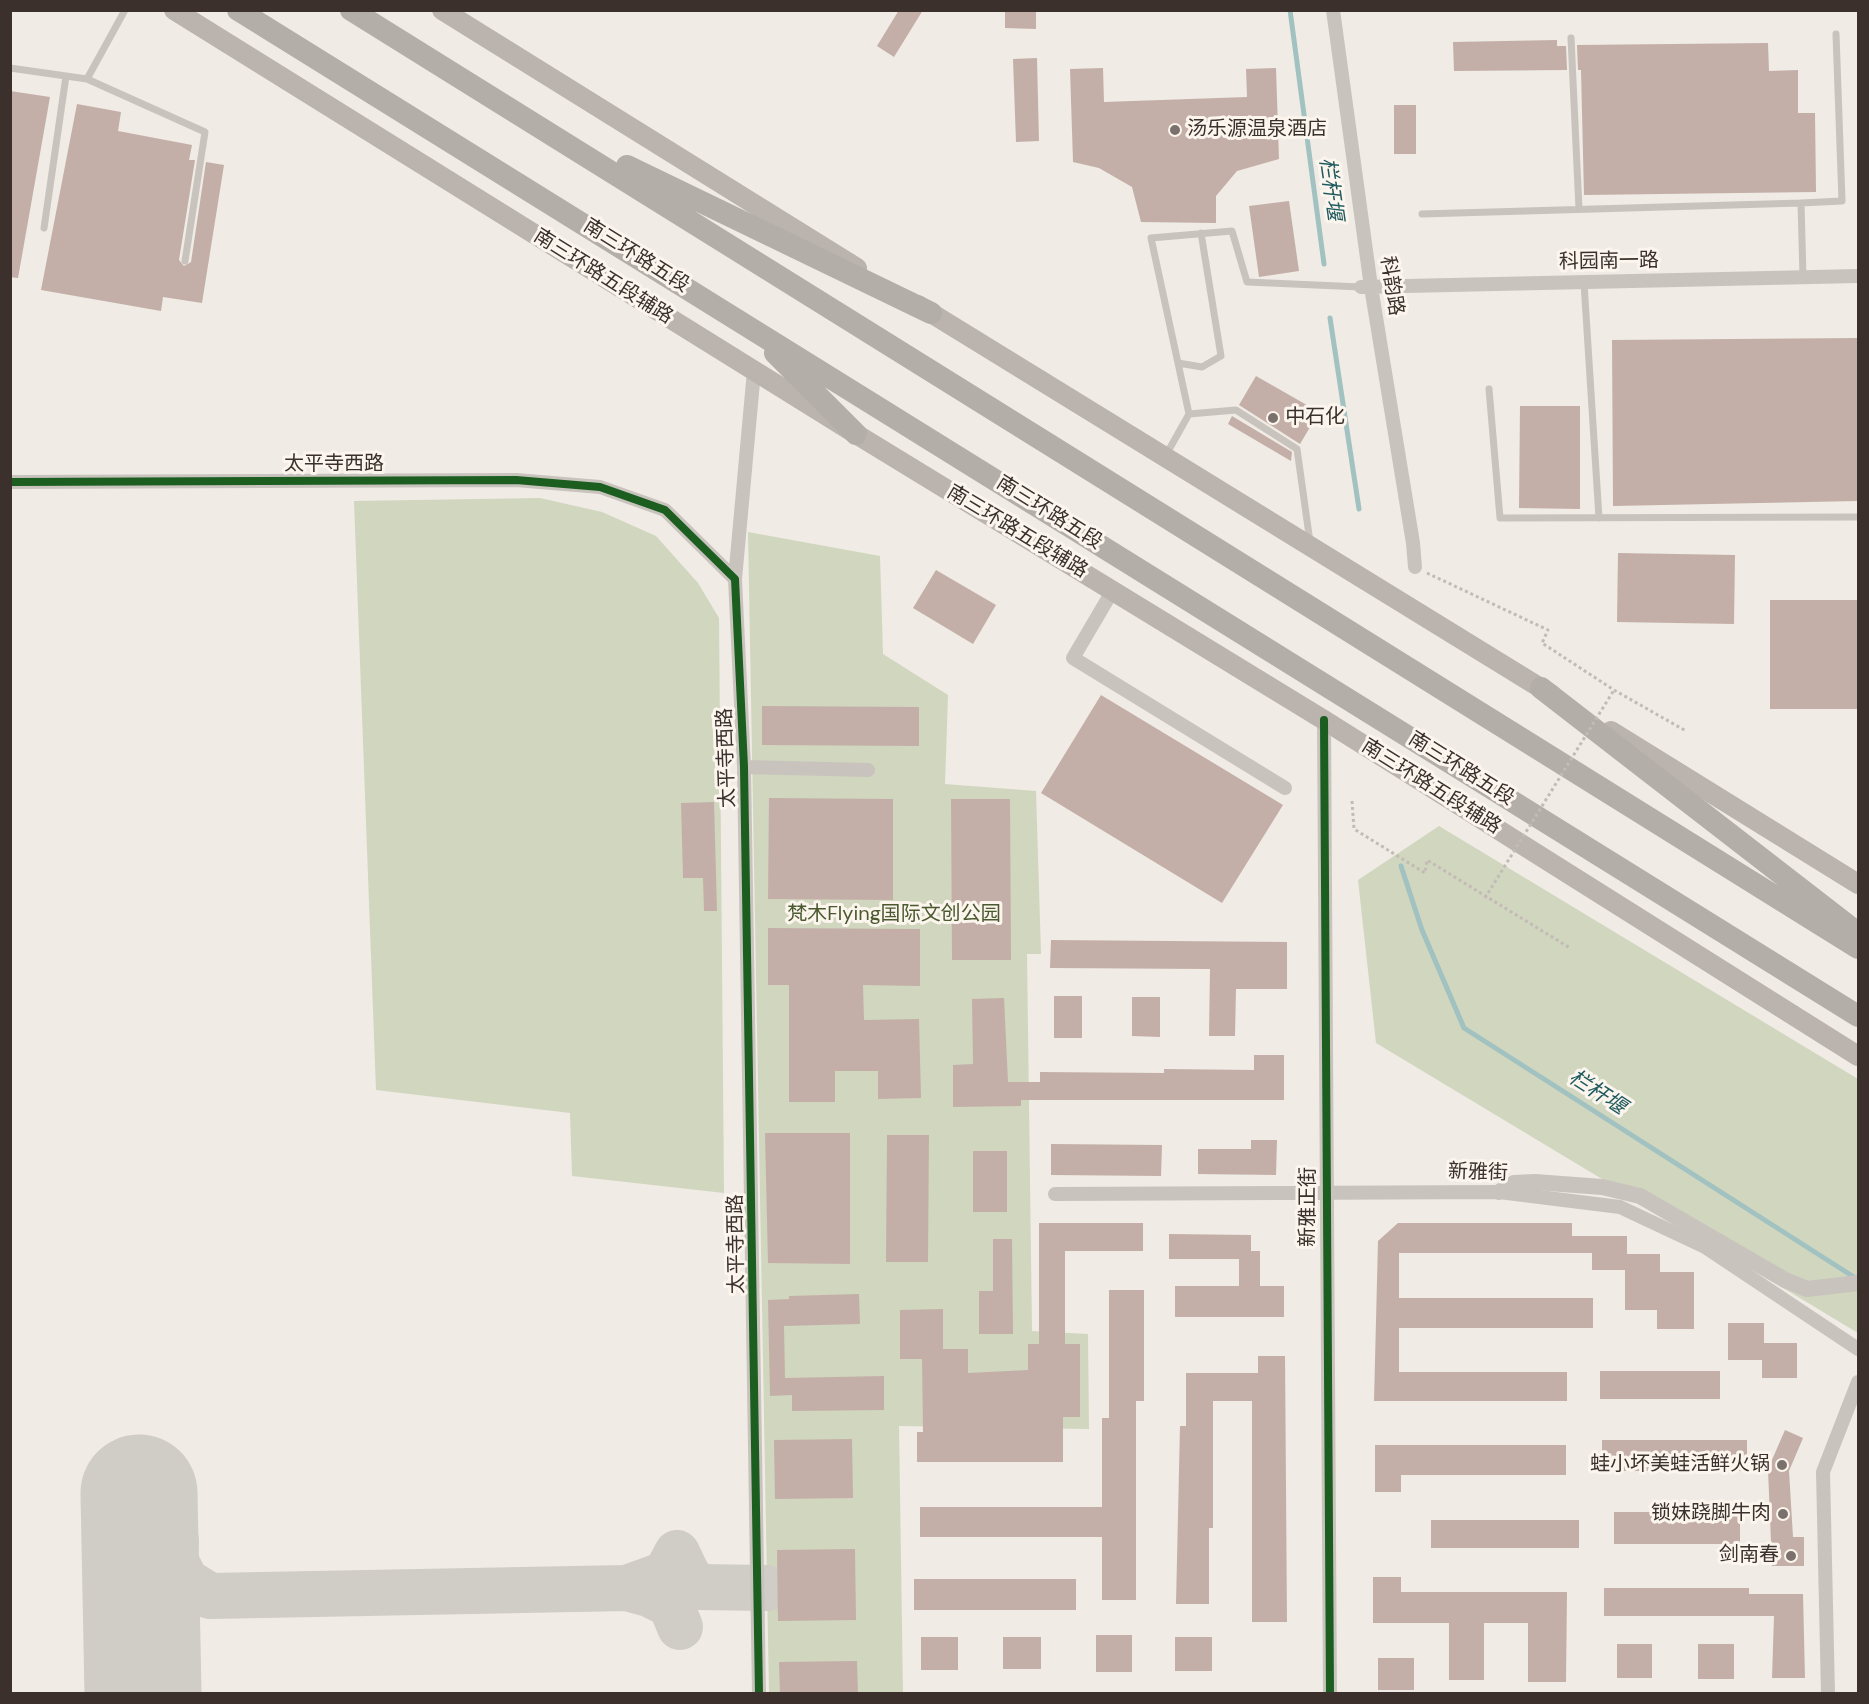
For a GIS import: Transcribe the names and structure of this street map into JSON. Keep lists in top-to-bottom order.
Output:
{
  "streets": {
    "highway": ["南三环路五段"],
    "main road": ["南三环路五段辅路"],
    "street": [
      "科园南一路",
      "科韵路",
      "太平寺西路",
      "新雅街",
      "新雅正街"
    ]
  },
  "crossings": [
    ["科园南一路", "科韵路"],
    ["南三环路五段辅路", "新雅正街"],
    ["新雅街", "新雅正街"]
  ],
  "water": ["栏杆堰"],
  "parks": ["梵木Flying国际文创公园"],
  "places": [
    "汤乐源温泉酒店",
    "中石化",
    "蛙小坏美蛙活鲜火锅",
    "锁妹跷脚牛肉",
    "剑南春"
  ]
}
